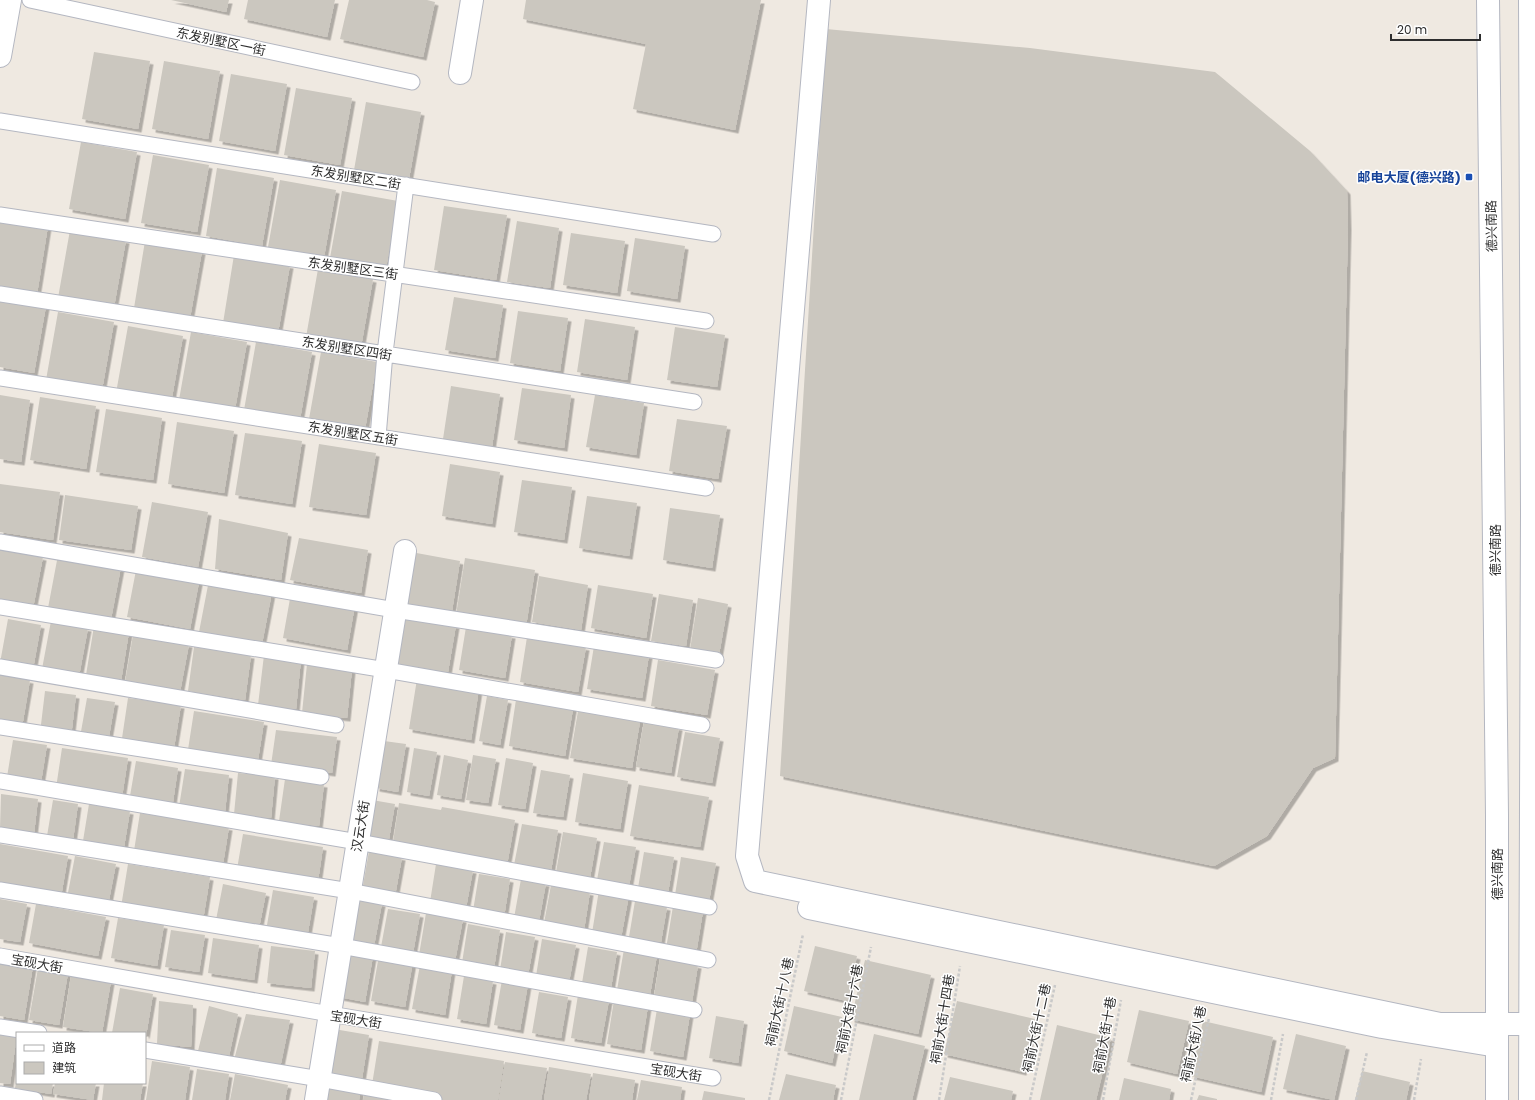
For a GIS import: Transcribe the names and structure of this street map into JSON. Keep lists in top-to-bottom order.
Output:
{
  "streets": {
    "street": ["德兴南路", "汉云大街"],
    "lane": [
      "东发别墅区一街",
      "东发别墅区二街",
      "东发别墅区三街",
      "东发别墅区四街",
      "东发别墅区五街",
      "宝砚大街"
    ],
    "path": [
      "祠前大街十八巷",
      "祠前大街十六巷",
      "祠前大街十四巷",
      "祠前大街十二巷",
      "祠前大街十巷",
      "祠前大街八巷"
    ]
  },
  "crossings": [
    ["汉云大街", "宝砚大街"]
  ],
  "places": {
    "transit": ["邮电大厦(德兴路)"]
  },
  "legend": ["道路", "建筑"],
  "scale_bar": "20 m"
}
